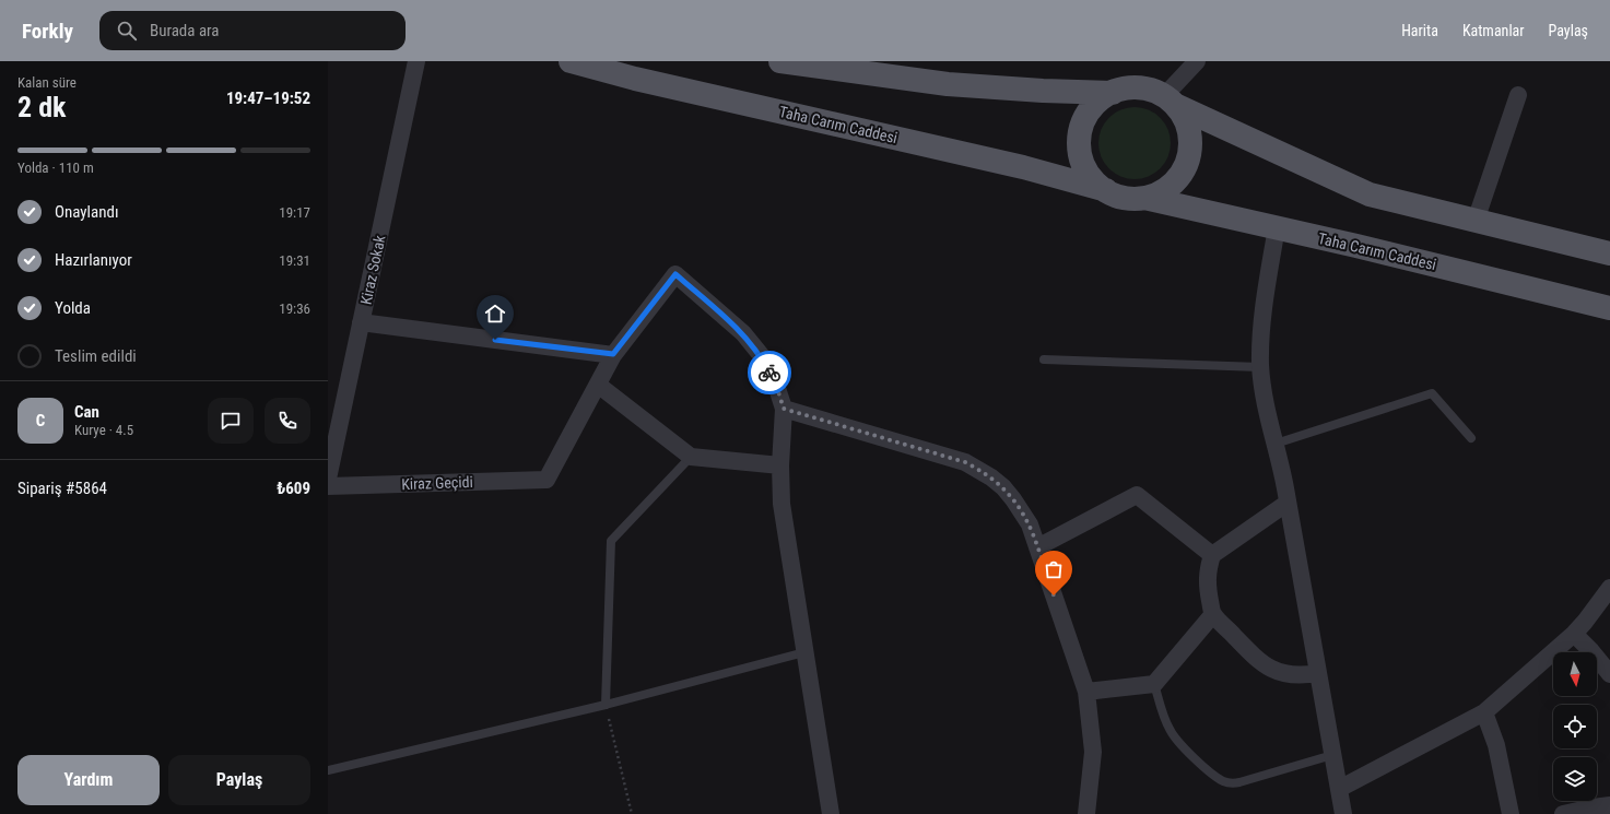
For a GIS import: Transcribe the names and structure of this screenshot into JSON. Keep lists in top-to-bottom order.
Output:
{
  "streets": {
    "main road": ["Taha Carım Caddesi"],
    "street": ["Kiraz Sokak", "Kiraz Geçidi"]
  },
  "north": "bottom",
  "page": {
    "header": "Forkly",
    "search": "Burada ara",
    "nav": ["Harita", "Katmanlar", "Paylaş"],
    "heading": ["2 dk", "Kalan süre", "19:47–19:52"],
    "panel": [
      "Can",
      "Kurye · 4.5",
      "Sipariş #5864",
      "₺609"
    ],
    "bar": "Yolda · 110 m",
    "list": [
      ["Onaylandı", "19:17"],
      ["Hazırlanıyor", "19:31"],
      ["Yolda", "19:36"],
      "Teslim edildi"
    ],
    "round": "C",
    "buttons": ["Yardım", "Paylaş"]
  }
}
